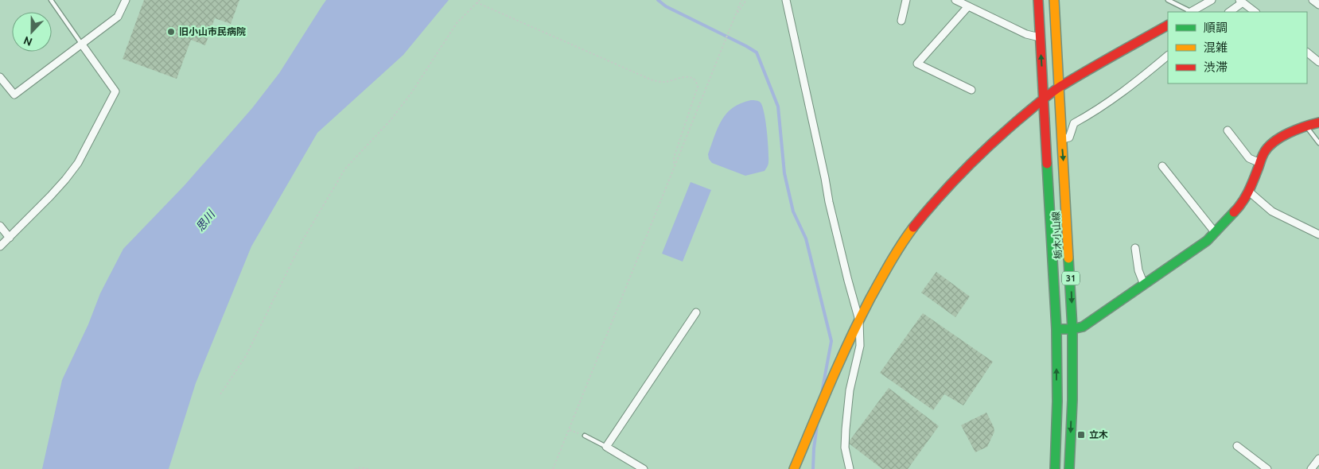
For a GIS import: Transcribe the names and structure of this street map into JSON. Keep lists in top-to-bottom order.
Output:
{
  "streets": {
    "street": ["栃木小山線", "31"]
  },
  "water": ["思川"],
  "places": {
    "other": ["旧小山市民病院"],
    "transit": ["立木"]
  },
  "legend": ["順調", "混雑", "渋滞"],
  "north": "bottom"
}
